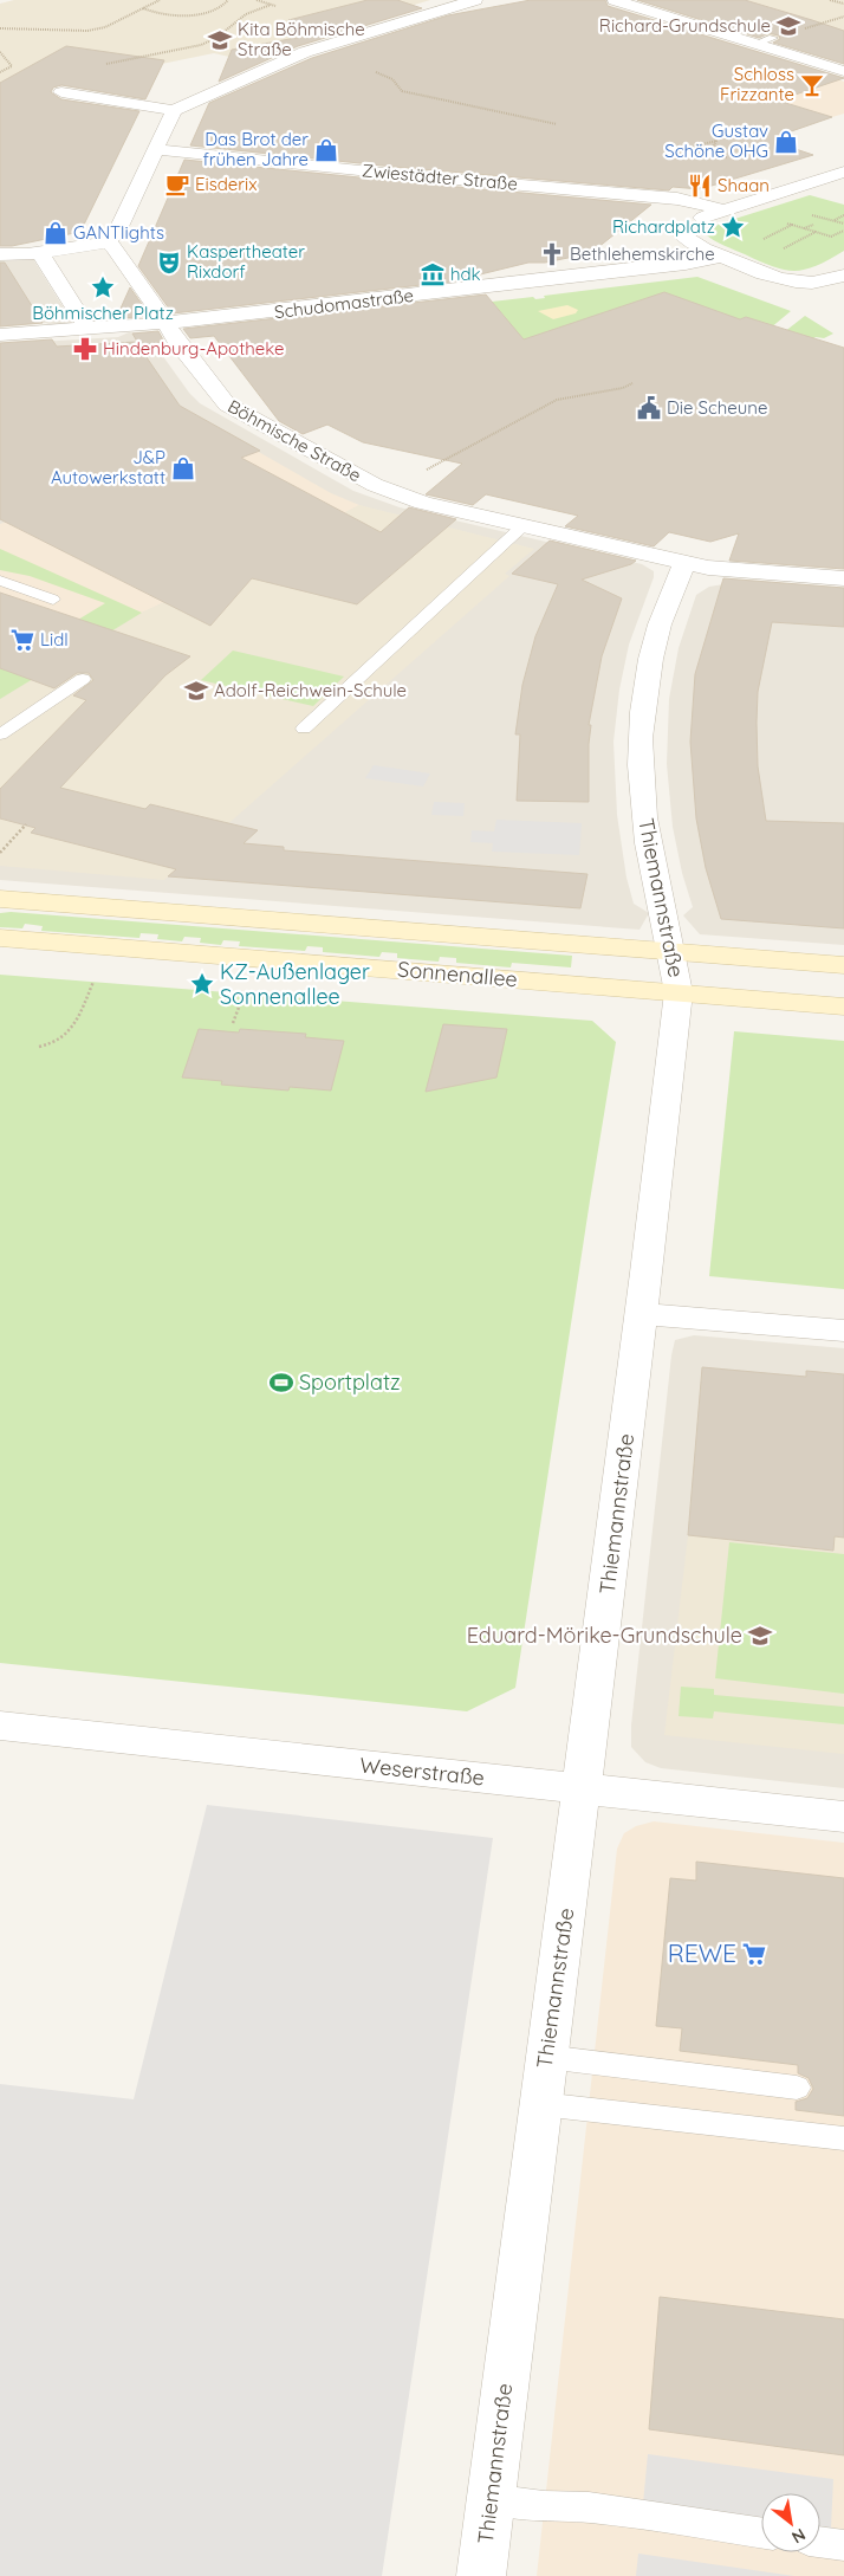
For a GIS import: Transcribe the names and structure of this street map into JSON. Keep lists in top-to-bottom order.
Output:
{
  "streets": {
    "main road": ["Sonnenallee"],
    "street": [
      "Zwiestädter Straße",
      "Schudomastraße",
      "Böhmische Straße",
      "Thiemannstraße",
      "Weserstraße"
    ]
  },
  "crossings": [
    ["Schudomastraße", "Böhmische Straße"],
    ["Böhmische Straße", "Thiemannstraße"],
    ["Thiemannstraße", "Sonnenallee"],
    ["Thiemannstraße", "Weserstraße"]
  ],
  "places": {
    "school or university": [
      "Richard-Grundschule",
      "Kita Böhmische Straße",
      "Adolf-Reichwein-Schule",
      "Eduard-Mörike-Grundschule"
    ],
    "bar": ["Schloss Frizzante"],
    "shop": [
      "Gustav Schöne OHG",
      "Das Brot der frühen Jahre",
      "GANTlights",
      "J&P Autowerkstatt"
    ],
    "cafe": ["Eisderix"],
    "restaurant": ["Shaan"],
    "place": ["Richardplatz", "Böhmischer Platz", "KZ-Außenlager Sonnenallee"],
    "church": ["Bethlehemskirche"],
    "theatre": ["Kaspertheater Rixdorf"],
    "museum": ["hdk"],
    "pharmacy": ["Hindenburg-Apotheke"],
    "public building": ["Die Scheune"],
    "supermarket": ["Lidl", "REWE"],
    "sports": ["Sportplatz"]
  },
  "north": "bottom right"
}
